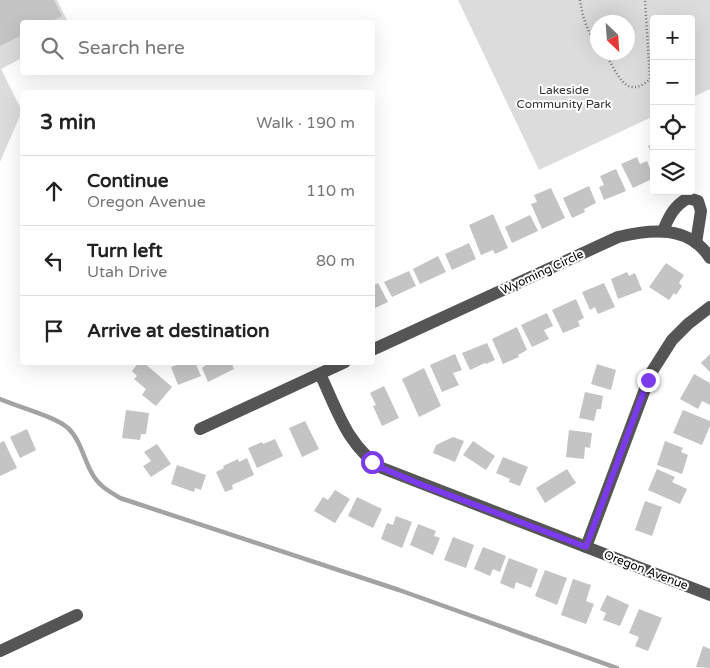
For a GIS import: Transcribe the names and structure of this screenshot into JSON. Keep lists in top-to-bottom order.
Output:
{
  "streets": {
    "street": ["Wyoming Circle", "Oregon Avenue"]
  },
  "parks": ["Lakeside Community Park"],
  "north": "bottom right",
  "page": {
    "map_buttons": ["+", "−"],
    "search": "Search here",
    "heading": ["3 min", "Walk · 190 m"],
    "list": [
      ["Continue", "Oregon Avenue", "110 m"],
      ["Turn left", "Utah Drive", "80 m"],
      "Arrive at destination"
    ]
  }
}
